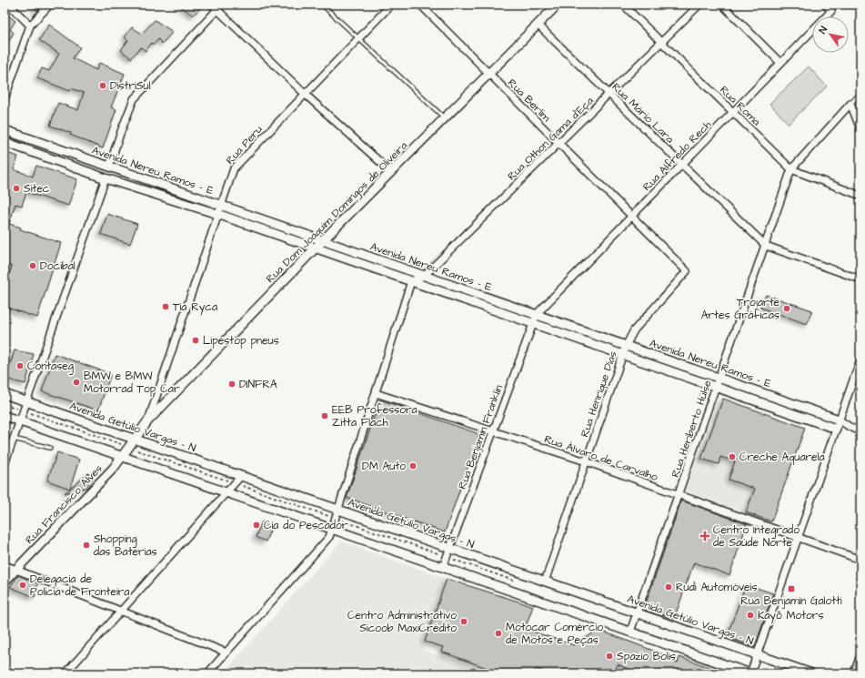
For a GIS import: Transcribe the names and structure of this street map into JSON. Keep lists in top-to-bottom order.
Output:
{
  "streets": {
    "street": [
      "Rua Berlim",
      "Rua Roma",
      "Rua Mário Lara",
      "Rua Othon Gama d'Eça",
      "Rua Peru",
      "Rua Alfredo Rech",
      "Avenida Nereu Ramos - E",
      "Rua Dom Joaquim Domingos de Oliveira",
      "Rua Henrique Dias",
      "Avenida Getúlio Vargas - N",
      "Rua Heriberto Hülse",
      "Rua Benjamin Franklin",
      "Rua Álvaro de Carvalho",
      "Rua Francisco Alves"
    ]
  },
  "crossings": [
    ["Rua Berlim", "Rua Othon Gama d'Eça"],
    ["Rua Berlim", "Rua Alfredo Rech"],
    ["Rua Berlim", "Rua Dom Joaquim Domingos de Oliveira"],
    ["Rua Berlim", "Rua Henrique Dias"],
    ["Rua Roma", "Rua Othon Gama d'Eça"],
    ["Rua Roma", "Rua Alfredo Rech"],
    ["Rua Roma", "Rua Heriberto Hülse"],
    ["Rua Mário Lara", "Rua Othon Gama d'Eça"],
    ["Rua Mário Lara", "Rua Alfredo Rech"],
    ["Rua Mário Lara", "Rua Dom Joaquim Domingos de Oliveira"],
    ["Rua Mário Lara", "Rua Heriberto Hülse"],
    ["Rua Othon Gama d'Eça", "Avenida Nereu Ramos - E"],
    ["Rua Peru", "Avenida Nereu Ramos - E"],
    ["Rua Peru", "Rua Dom Joaquim Domingos de Oliveira"],
    ["Rua Alfredo Rech", "Avenida Nereu Ramos - E"],
    ["Rua Alfredo Rech", "Rua Benjamin Franklin"],
    ["Avenida Nereu Ramos - E", "Rua Dom Joaquim Domingos de Oliveira"],
    ["Avenida Nereu Ramos - E", "Rua Henrique Dias"],
    ["Avenida Nereu Ramos - E", "Rua Heriberto Hülse"],
    ["Avenida Nereu Ramos - E", "Rua Benjamin Franklin"],
    ["Rua Dom Joaquim Domingos de Oliveira", "Avenida Getúlio Vargas - N"],
    ["Rua Dom Joaquim Domingos de Oliveira", "Rua Francisco Alves"],
    ["Rua Henrique Dias", "Avenida Getúlio Vargas - N"],
    ["Rua Henrique Dias", "Rua Álvaro de Carvalho"],
    ["Avenida Getúlio Vargas - N", "Rua Heriberto Hülse"],
    ["Avenida Getúlio Vargas - N", "Rua Benjamin Franklin"],
    ["Avenida Getúlio Vargas - N", "Rua Francisco Alves"],
    ["Rua Heriberto Hülse", "Rua Álvaro de Carvalho"],
    ["Rua Benjamin Franklin", "Rua Álvaro de Carvalho"]
  ],
  "places": {
    "other": [
      "DistriSul",
      "Sitec",
      "Docibal",
      "Tia Ryca",
      "Trojarte Artes Gráficas",
      "Lipestop pneus",
      "Contaseg",
      "BMW e BMW Motorrad Top Car",
      "DINFRA",
      "EEB Professora Zitta Flach",
      "Creche Aquarela",
      "DM Auto",
      "Cia do Pescador",
      "Shopping das Baterias",
      "Delegacia de Polícia de Fronteira",
      "Rudi Automóveis",
      "Kayô Motors",
      "Centro Administrativo Sicoob MaxiCrédito",
      "Motocar Comércio de Motos e Peças",
      "Spazio Bolis"
    ],
    "health": ["Centro Integrado de Saúde Norte"],
    "transit": ["Rua Benjamin Galotti"]
  },
  "north": "top left"
}
